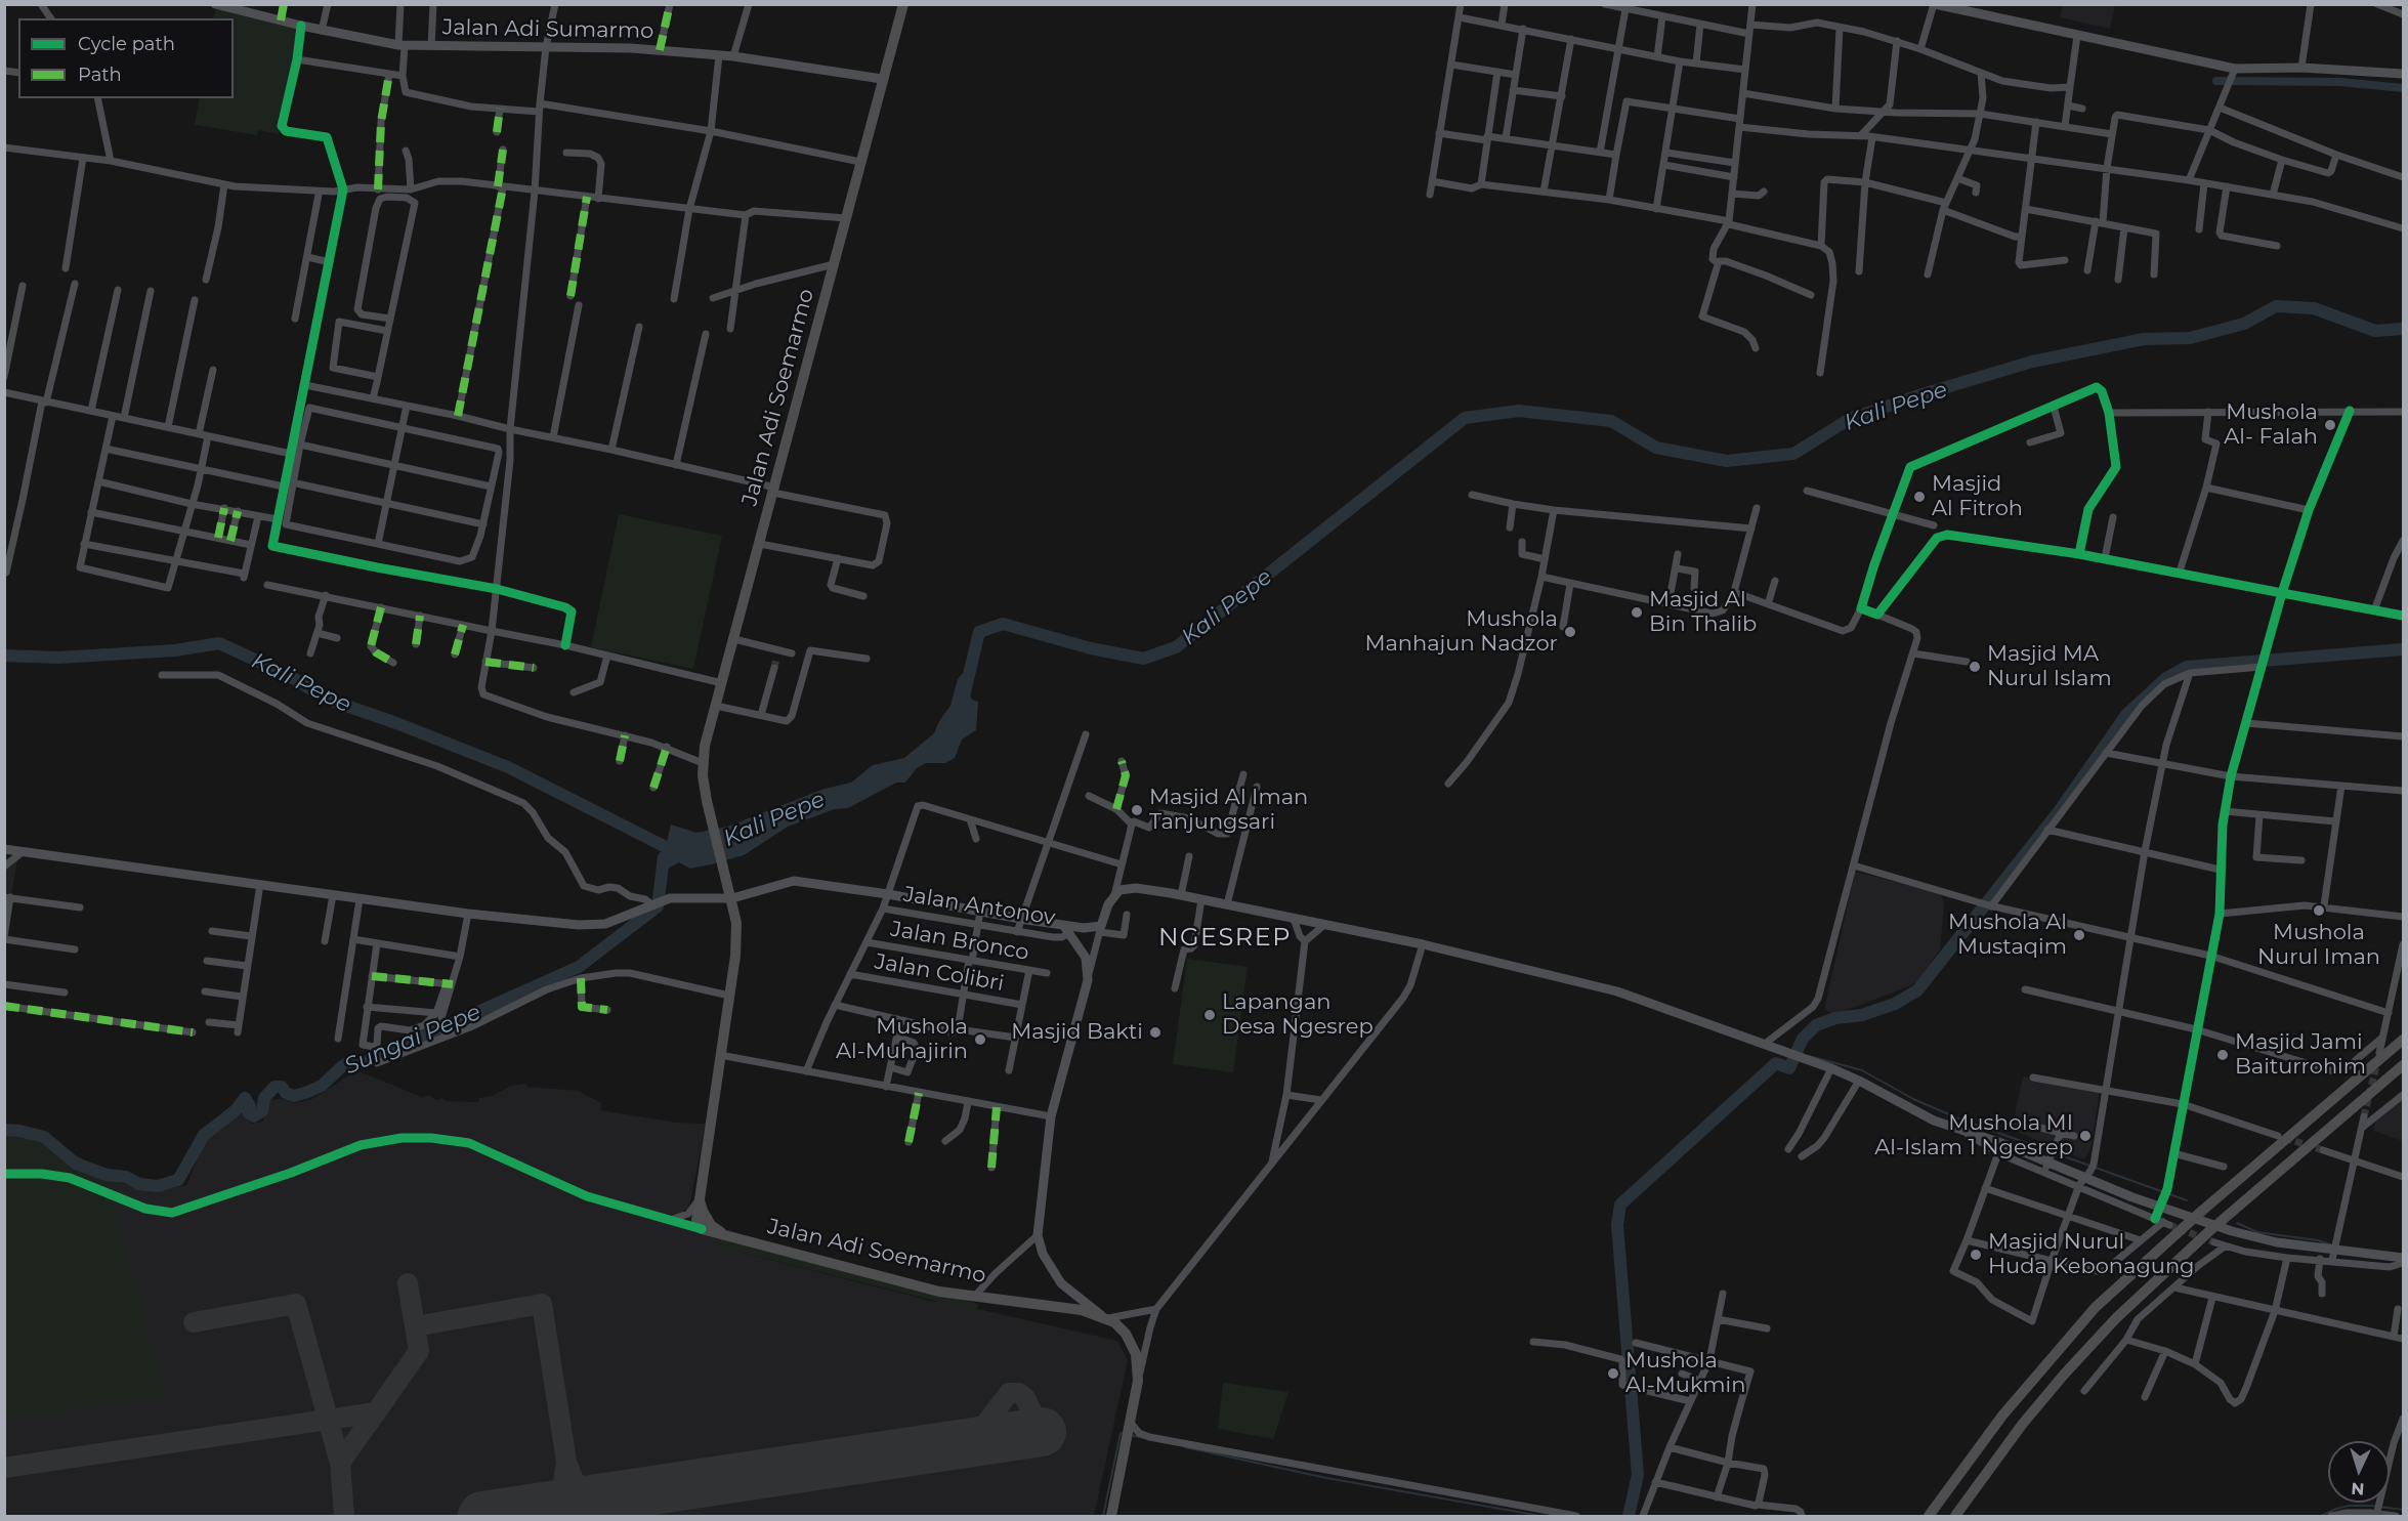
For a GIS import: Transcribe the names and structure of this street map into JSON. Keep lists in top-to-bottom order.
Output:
{
  "streets": {
    "highway": ["Jalan Adi Soemarmo"],
    "main road": ["Jalan Adi Sumarmo"],
    "street": ["Jalan Antonov", "Jalan Bronco", "Jalan Colibri"]
  },
  "crossings": [
    ["Jalan Adi Sumarmo", "Jalan Adi Soemarmo"]
  ],
  "districts": ["NGESREP"],
  "water": ["Kali Pepe", "Sungai Pepe"],
  "places": [
    "Mushola Al- Falah",
    "Masjid Al Fitroh",
    "Masjid Al Bin Thalib",
    "Mushola Manhajun Nadzor",
    "Masjid MA Nurul Islam",
    "Masjid Al Iman Tanjungsari",
    "Mushola Nurul Iman",
    "Mushola Al Mustaqim",
    "Lapangan Desa Ngesrep",
    "Masjid Bakti",
    "Mushola Al-Muhajirin",
    "Masjid Jami Baiturrohim",
    "Mushola MI Al-Islam 1 Ngesrep",
    "Masjid Nurul Huda Kebonagung",
    "Mushola Al-Mukmin"
  ],
  "legend": ["Cycle path", "Path"],
  "north": "bottom"
}
